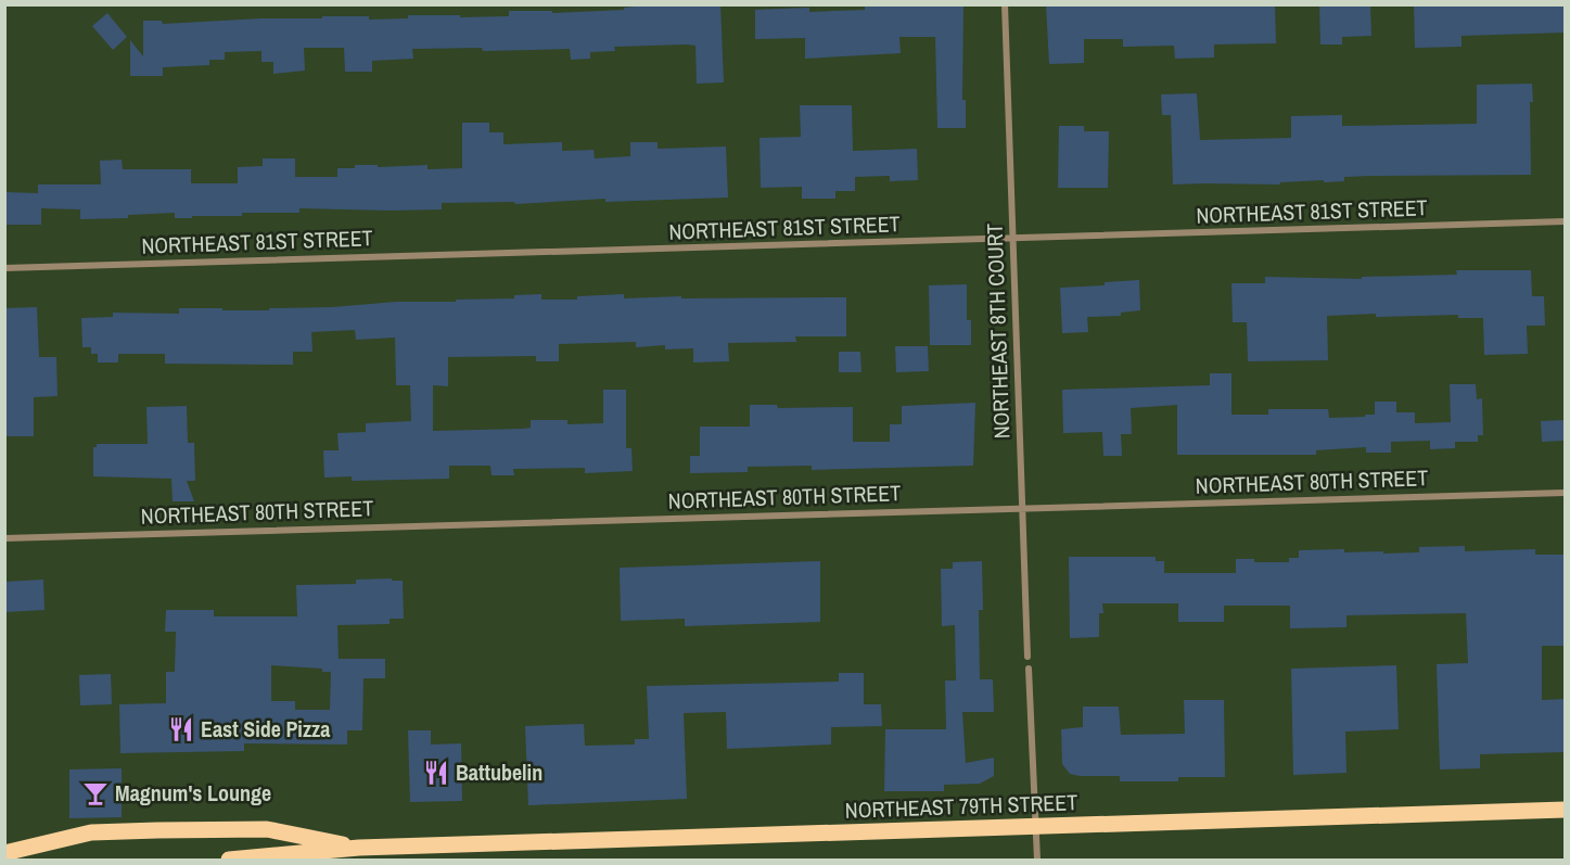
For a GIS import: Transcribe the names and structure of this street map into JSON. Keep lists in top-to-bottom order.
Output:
{
  "streets": {
    "main road": ["NORTHEAST 79TH STREET"],
    "street": ["NORTHEAST 81ST STREET", "NORTHEAST 8TH COURT", "NORTHEAST 80TH STREET"]
  },
  "crossings": [
    ["NORTHEAST 81ST STREET", "NORTHEAST 8TH COURT"],
    ["NORTHEAST 8TH COURT", "NORTHEAST 80TH STREET"]
  ],
  "places": {
    "restaurant": ["East Side Pizza", "Battubelin"],
    "bar": ["Magnum's Lounge"]
  }
}
